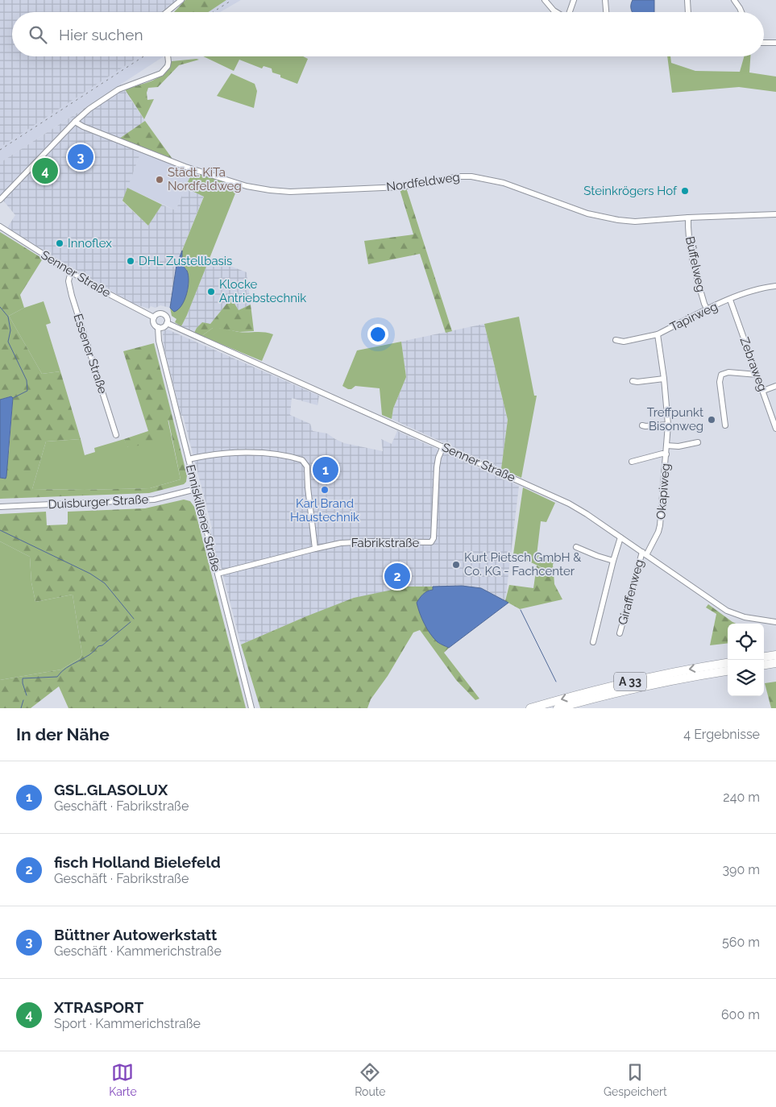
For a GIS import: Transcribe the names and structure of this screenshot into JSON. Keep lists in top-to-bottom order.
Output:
{
  "streets": {
    "highway": ["A 33"],
    "street": [
      "Nordfeldweg",
      "Büffelweg",
      "Senner Straße",
      "Tapirweg",
      "Essener Straße",
      "Zebraweg",
      "Okapiweg",
      "Duisburger Straße",
      "Enniskillener Straße",
      "Fabrikstraße",
      "Giraffenweg"
    ]
  },
  "crossings": [
    ["Nordfeldweg", "Büffelweg"],
    ["Büffelweg", "Tapirweg"],
    ["Senner Straße", "Essener Straße"],
    ["Senner Straße", "Okapiweg"],
    ["Senner Straße", "Enniskillener Straße"],
    ["Senner Straße", "Fabrikstraße"],
    ["Senner Straße", "Giraffenweg"],
    ["Tapirweg", "Zebraweg"],
    ["Tapirweg", "Okapiweg"],
    ["Okapiweg", "Giraffenweg"],
    ["Duisburger Straße", "Enniskillener Straße"],
    ["Enniskillener Straße", "Fabrikstraße"]
  ],
  "places": [
    "Städt. KiTa Nordfeldweg",
    "Steinkrögers Hof",
    "Innoflex",
    "DHL Zustellbasis",
    "Klocke Antriebstechnik",
    "Treffpunkt Bisonweg",
    "Karl Brand Haustechnik",
    "Kurt Pietsch GmbH & Co. KG - Fachcenter"
  ],
  "page": {
    "search": "Hier suchen",
    "pins": [
      "3",
      "4",
      "1",
      "2"
    ],
    "heading": ["In der Nähe", "4 Ergebnisse"],
    "list": [
      {
        "mark": "1",
        "name": "GSL.GLASOLUX",
        "note": "Geschäft · Fabrikstraße",
        "value": "240 m"
      },
      {
        "mark": "2",
        "name": "fisch Holland Bielefeld",
        "note": "Geschäft · Fabrikstraße",
        "value": "390 m"
      },
      {
        "mark": "3",
        "name": "Büttner Autowerkstatt",
        "note": "Geschäft · Kammerichstraße",
        "value": "560 m"
      },
      {
        "mark": "4",
        "name": "XTRASPORT",
        "note": "Sport · Kammerichstraße",
        "value": "600 m"
      }
    ],
    "nav": ["Karte", "Route", "Gespeichert"]
  }
}
